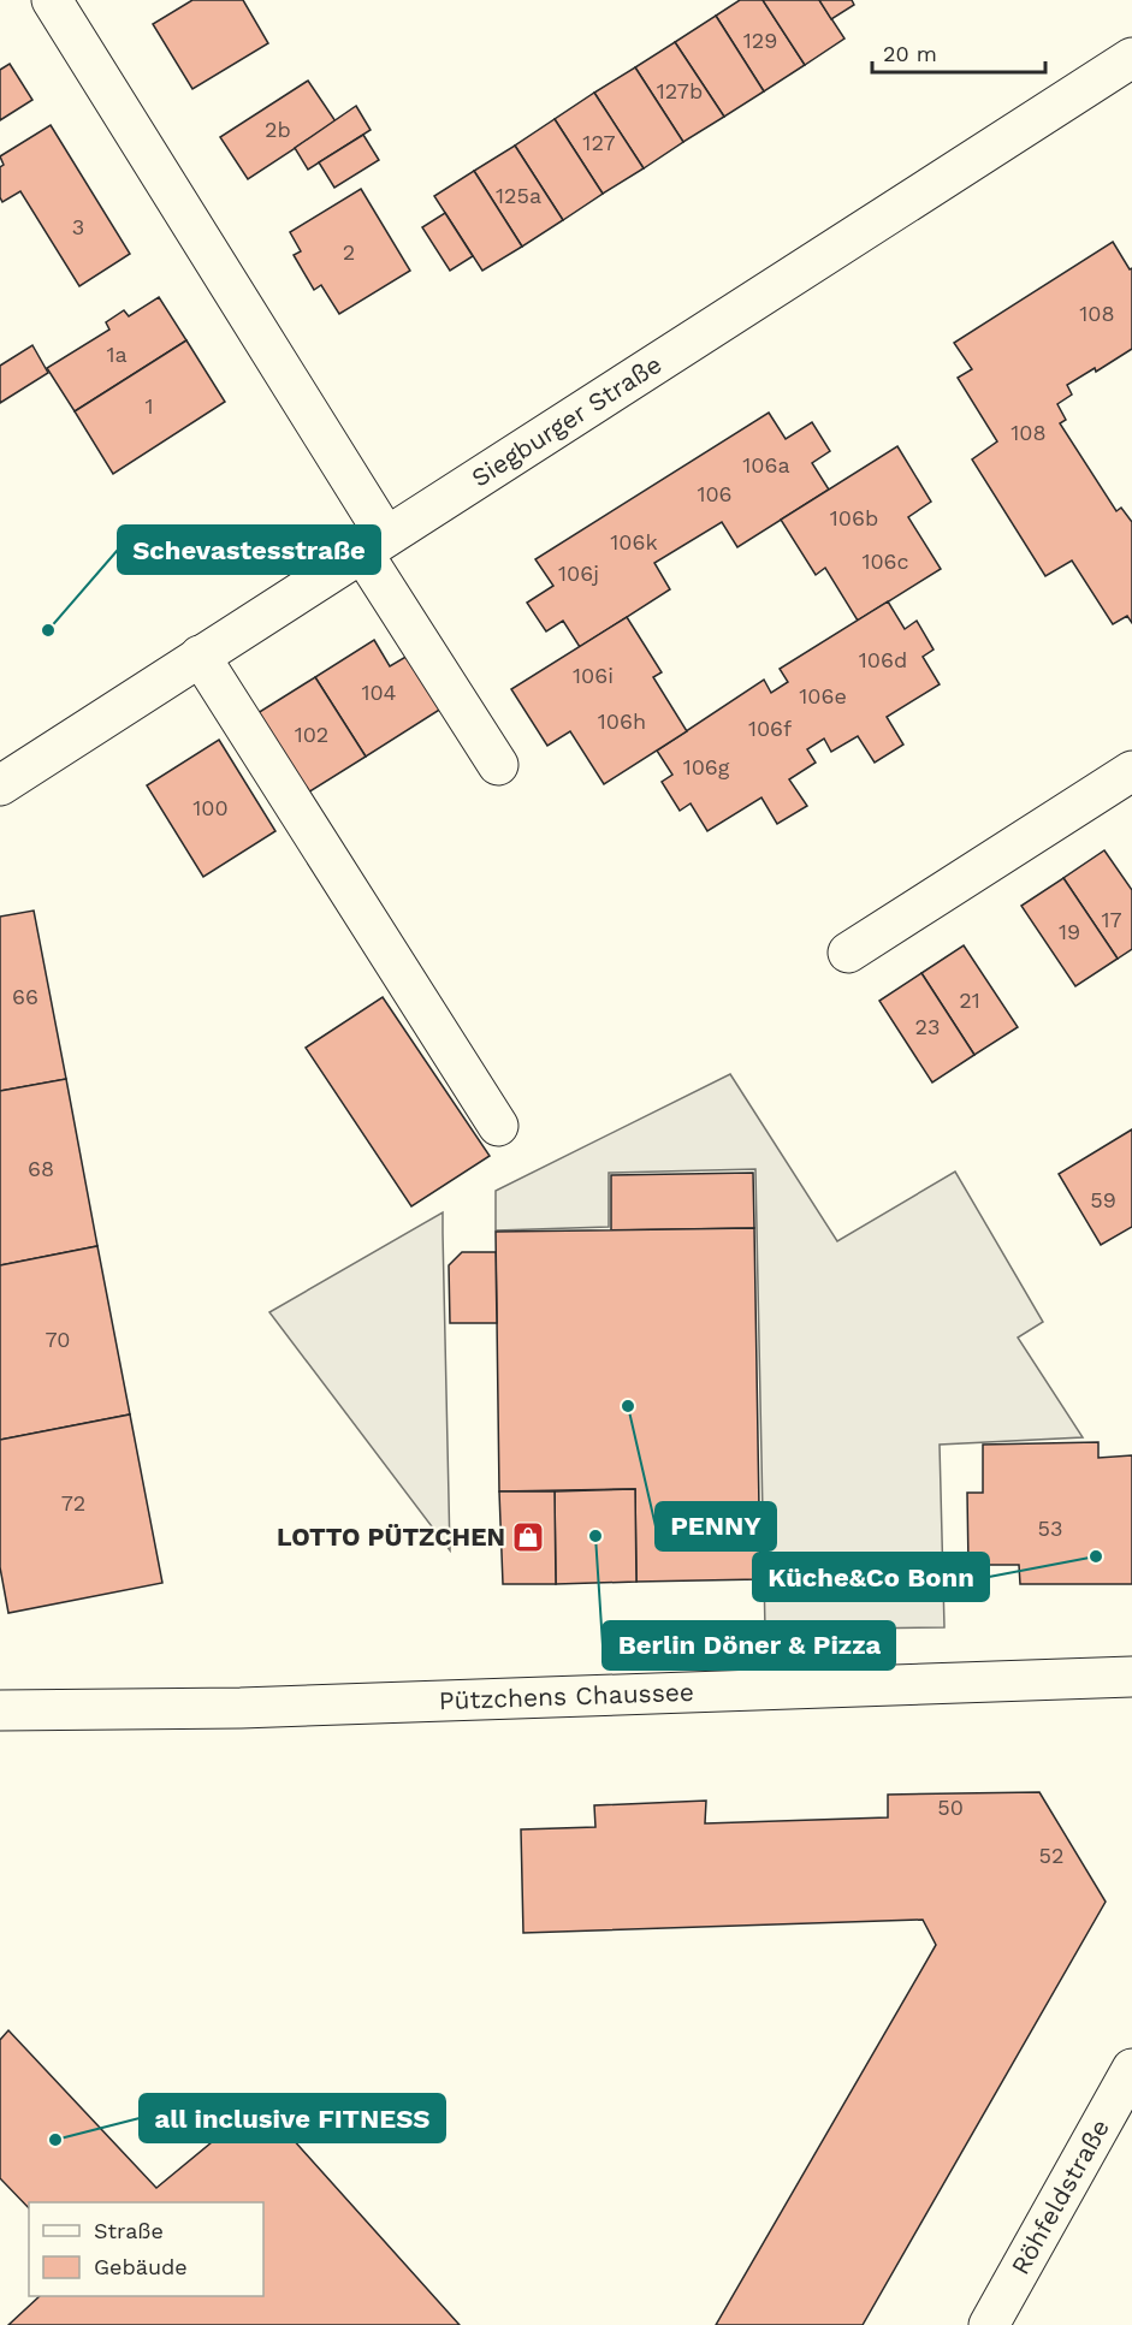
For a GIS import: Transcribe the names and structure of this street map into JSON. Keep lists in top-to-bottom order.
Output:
{
  "streets": {
    "street": ["Siegburger Straße", "Pützchens Chaussee", "Röhfeldstraße"]
  },
  "places": {
    "other": [
      "Schevastesstraße",
      "PENNY",
      "Berlin Döner & Pizza",
      "Küche&Co Bonn",
      "all inclusive FITNESS"
    ],
    "shop": ["LOTTO PÜTZCHEN"]
  },
  "house_numbers": [
    "129",
    "127b",
    "2b",
    "127",
    "125a",
    "3",
    "2",
    "108",
    "1a",
    "1",
    "108",
    "106a",
    "106",
    "106b",
    "106k",
    "106c",
    "106j",
    "106d",
    "106i",
    "104",
    "106e",
    "106h",
    "106f",
    "102",
    "106g",
    "100",
    "17",
    "19",
    "66",
    "21",
    "23",
    "68",
    "59",
    "70",
    "72",
    "53",
    "50",
    "52"
  ],
  "legend": ["Straße", "Gebäude"],
  "scale_bar": "20 m"
}
